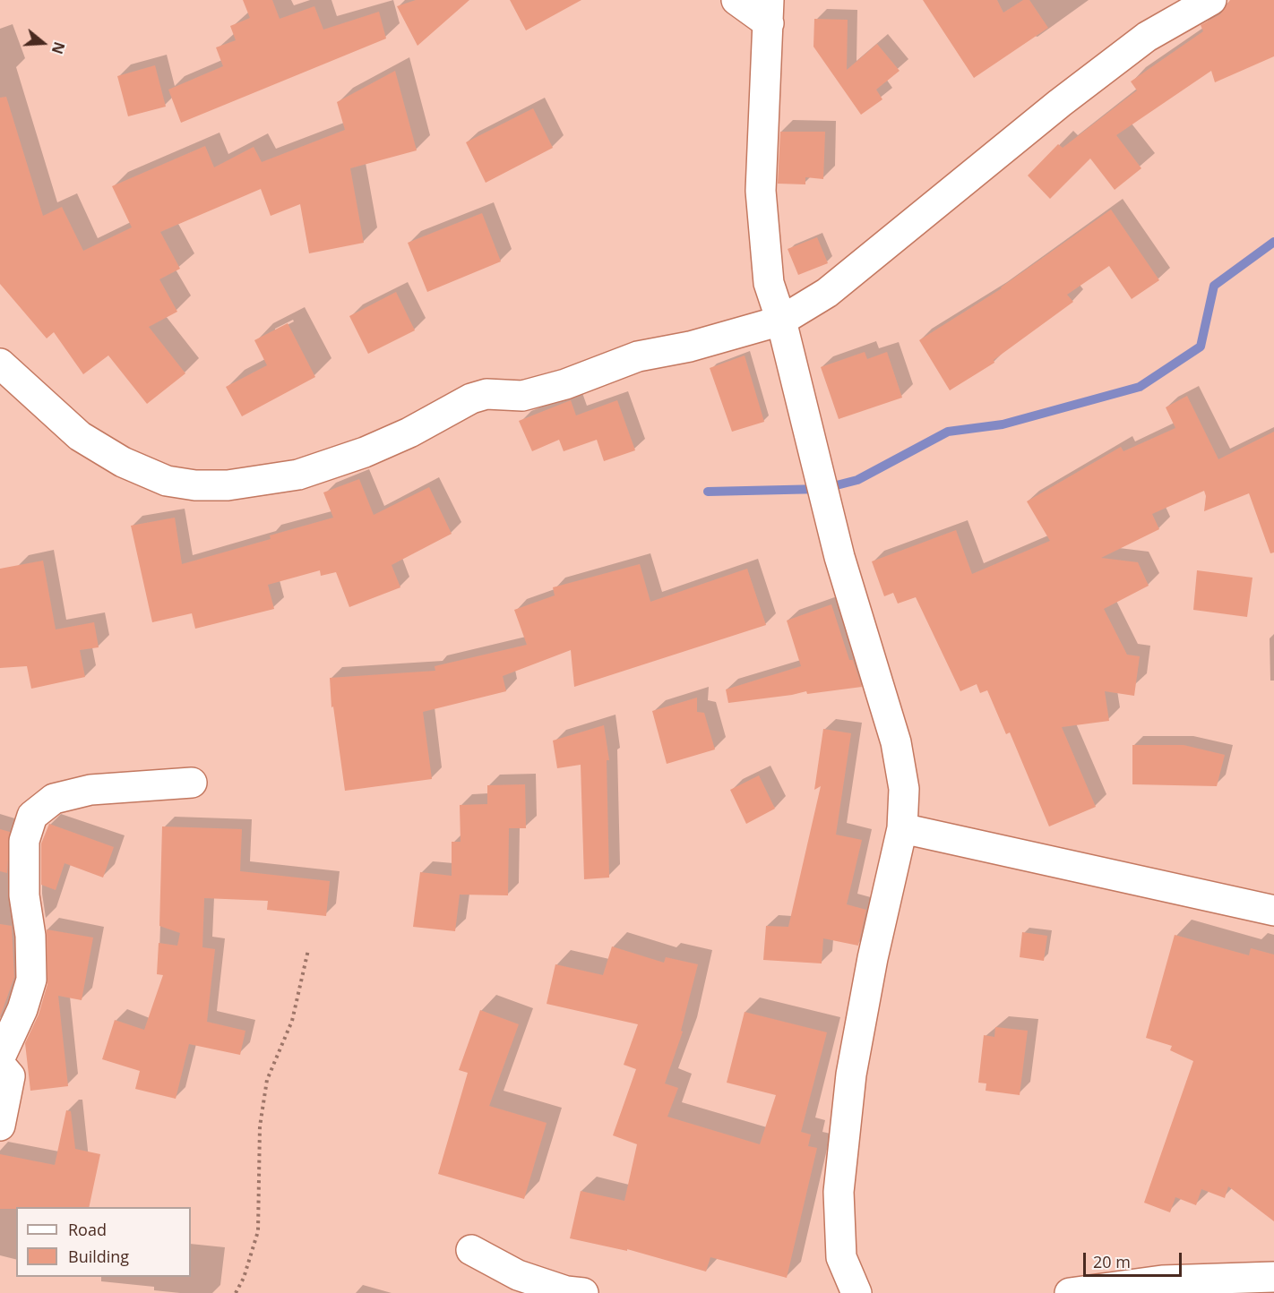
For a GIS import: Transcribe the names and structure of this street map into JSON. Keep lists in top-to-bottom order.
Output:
{
  "legend": ["Road", "Building"],
  "scale_bar": "20 m",
  "north": "right"
}
